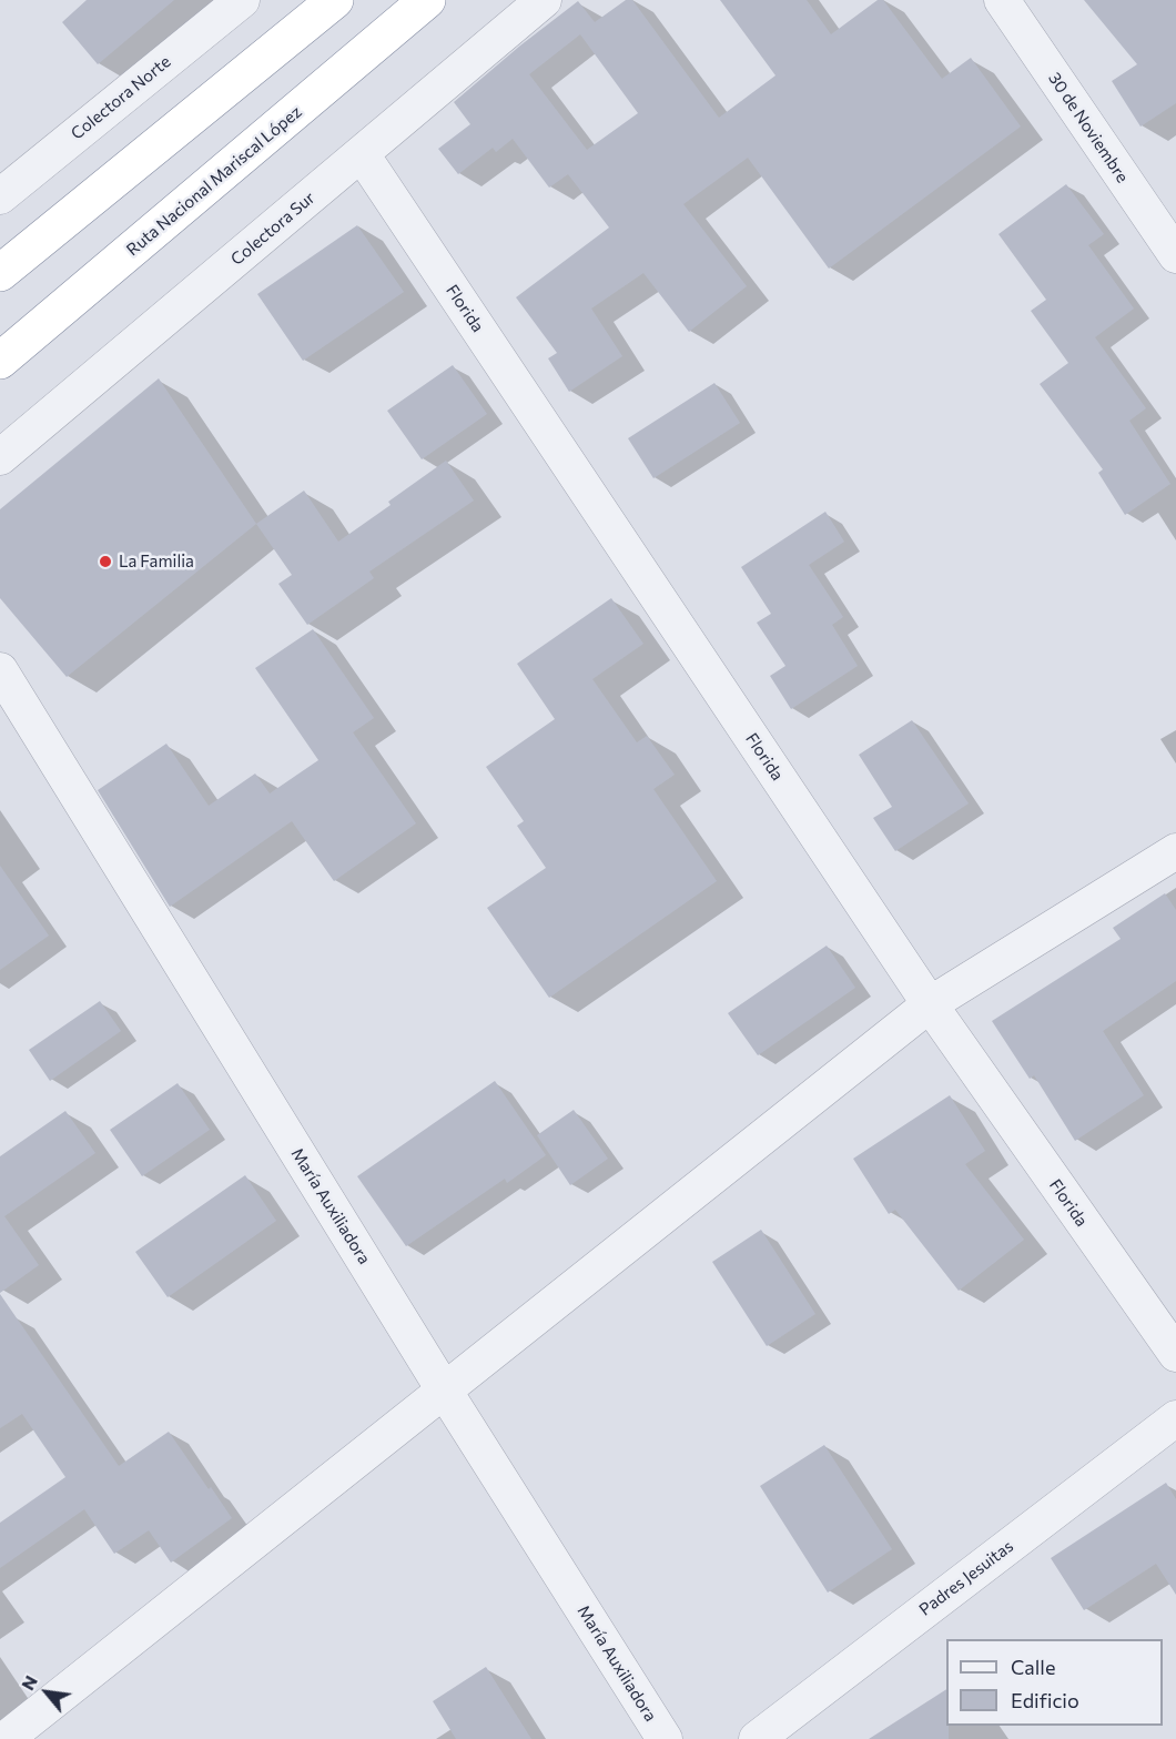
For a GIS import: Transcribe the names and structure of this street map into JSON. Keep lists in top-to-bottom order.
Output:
{
  "streets": {
    "highway": ["Ruta Nacional Mariscal López"],
    "street": [
      "Colectora Norte",
      "30 de Noviembre",
      "Colectora Sur",
      "Florida",
      "María Auxiliadora",
      "Padres Jesuitas"
    ]
  },
  "crossings": [
    ["Colectora Sur", "Florida"]
  ],
  "places": ["La Familia"],
  "legend": ["Calle", "Edificio"],
  "north": "top left"
}
